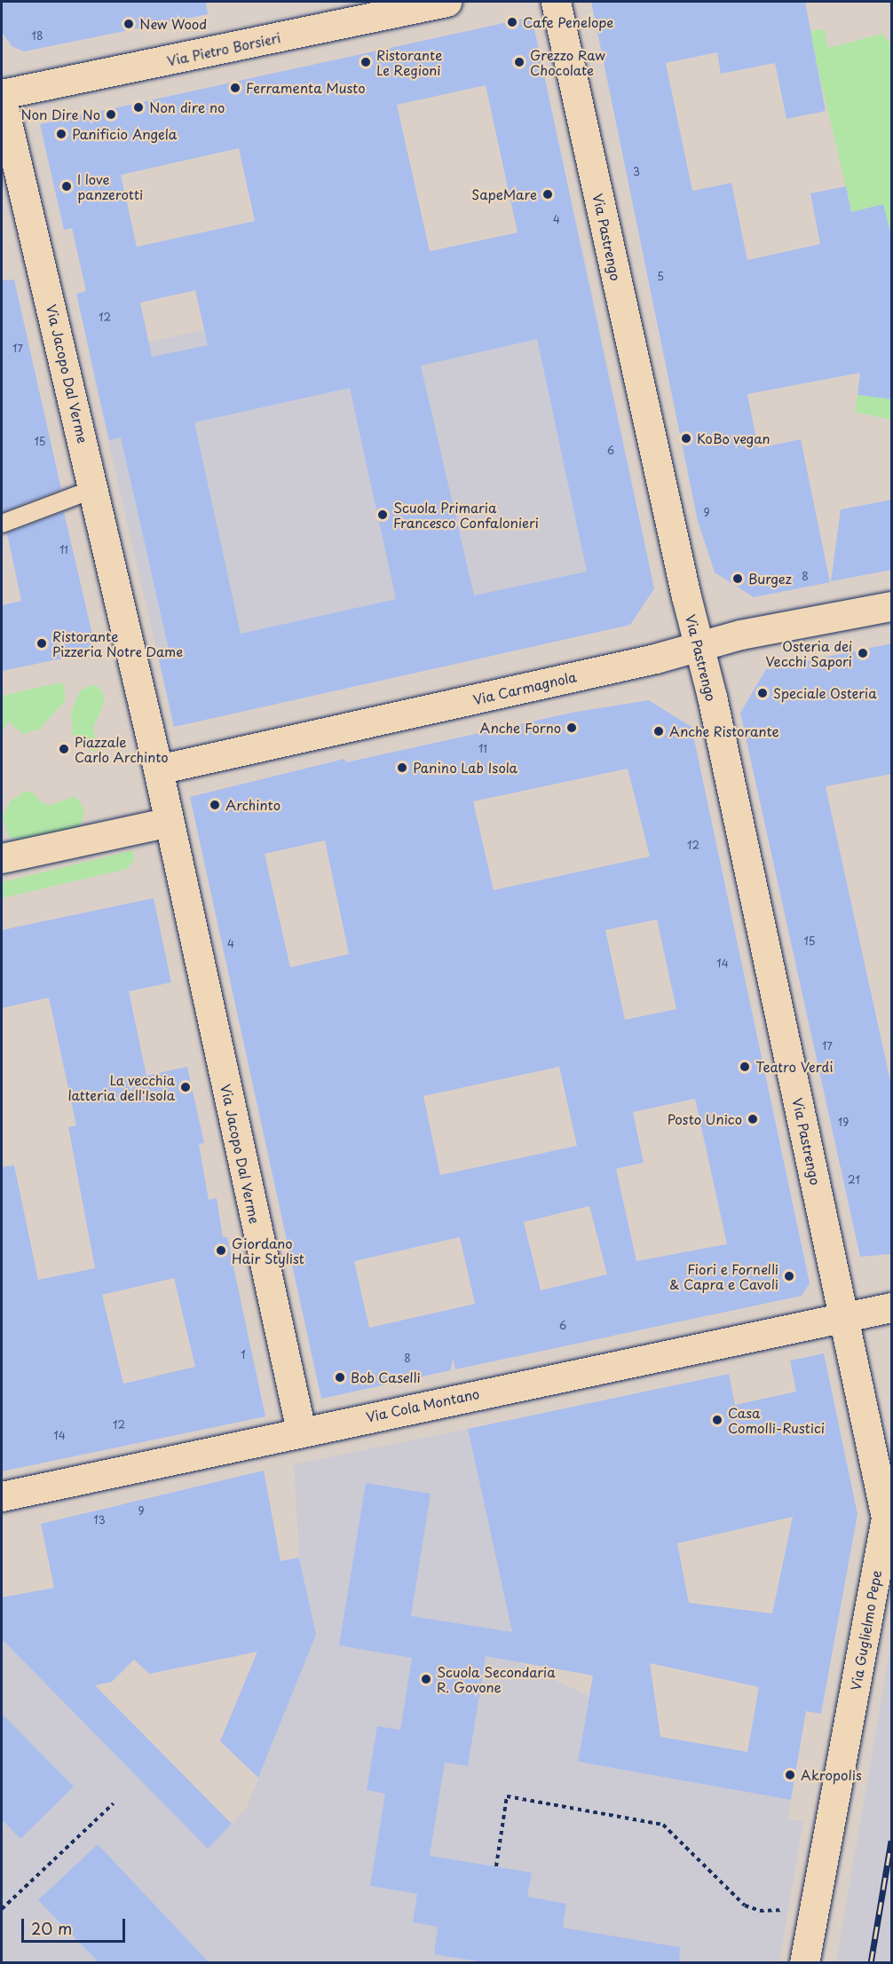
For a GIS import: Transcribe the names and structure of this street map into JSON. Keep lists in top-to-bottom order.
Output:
{
  "streets": {
    "street": [
      "Via Pietro Borsieri",
      "Via Pastrengo",
      "Via Jacopo Dal Verme",
      "Via Carmagnola",
      "Via Cola Montano",
      "Via Guglielmo Pepe"
    ]
  },
  "crossings": [
    ["Via Pastrengo", "Via Carmagnola"],
    ["Via Pastrengo", "Via Cola Montano"],
    ["Via Pastrengo", "Via Guglielmo Pepe"],
    ["Via Jacopo Dal Verme", "Via Carmagnola"],
    ["Via Jacopo Dal Verme", "Via Cola Montano"],
    ["Via Cola Montano", "Via Guglielmo Pepe"]
  ],
  "places": [
    "Cafe Penelope",
    "New Wood",
    "Ristorante Le Regioni",
    "Grezzo Raw Chocolate",
    "Ferramenta Musto",
    "Non dire no",
    "Non Dire No",
    "Panificio Angela",
    "I love panzerotti",
    "SapeMare",
    "KoBo vegan",
    "Scuola Primaria Francesco Confalonieri",
    "Burgez",
    "Ristorante Pizzeria Notre Dame",
    "Osteria dei Vecchi Sapori",
    "Speciale Osteria",
    "Anche Forno",
    "Anche Ristorante",
    "Piazzale Carlo Archinto",
    "Panino Lab Isola",
    "Archinto",
    "Teatro Verdi",
    "La vecchia latteria dell'Isola",
    "Posto Unico",
    "Giordano Hair Stylist",
    "Fiori e Fornelli & Capra e Cavoli",
    "Bob Caselli",
    "Casa Comolli-Rustici",
    "Scuola Secondaria R. Govone",
    "Akropolis"
  ],
  "house_numbers": [
    "18",
    "3",
    "4",
    "5",
    "12",
    "17",
    "15",
    "6",
    "9",
    "11",
    "8",
    "11",
    "12",
    "15",
    "4",
    "14",
    "17",
    "19",
    "21",
    "6",
    "1",
    "8",
    "12",
    "14",
    "9",
    "13"
  ],
  "scale_bar": "20 m"
}
